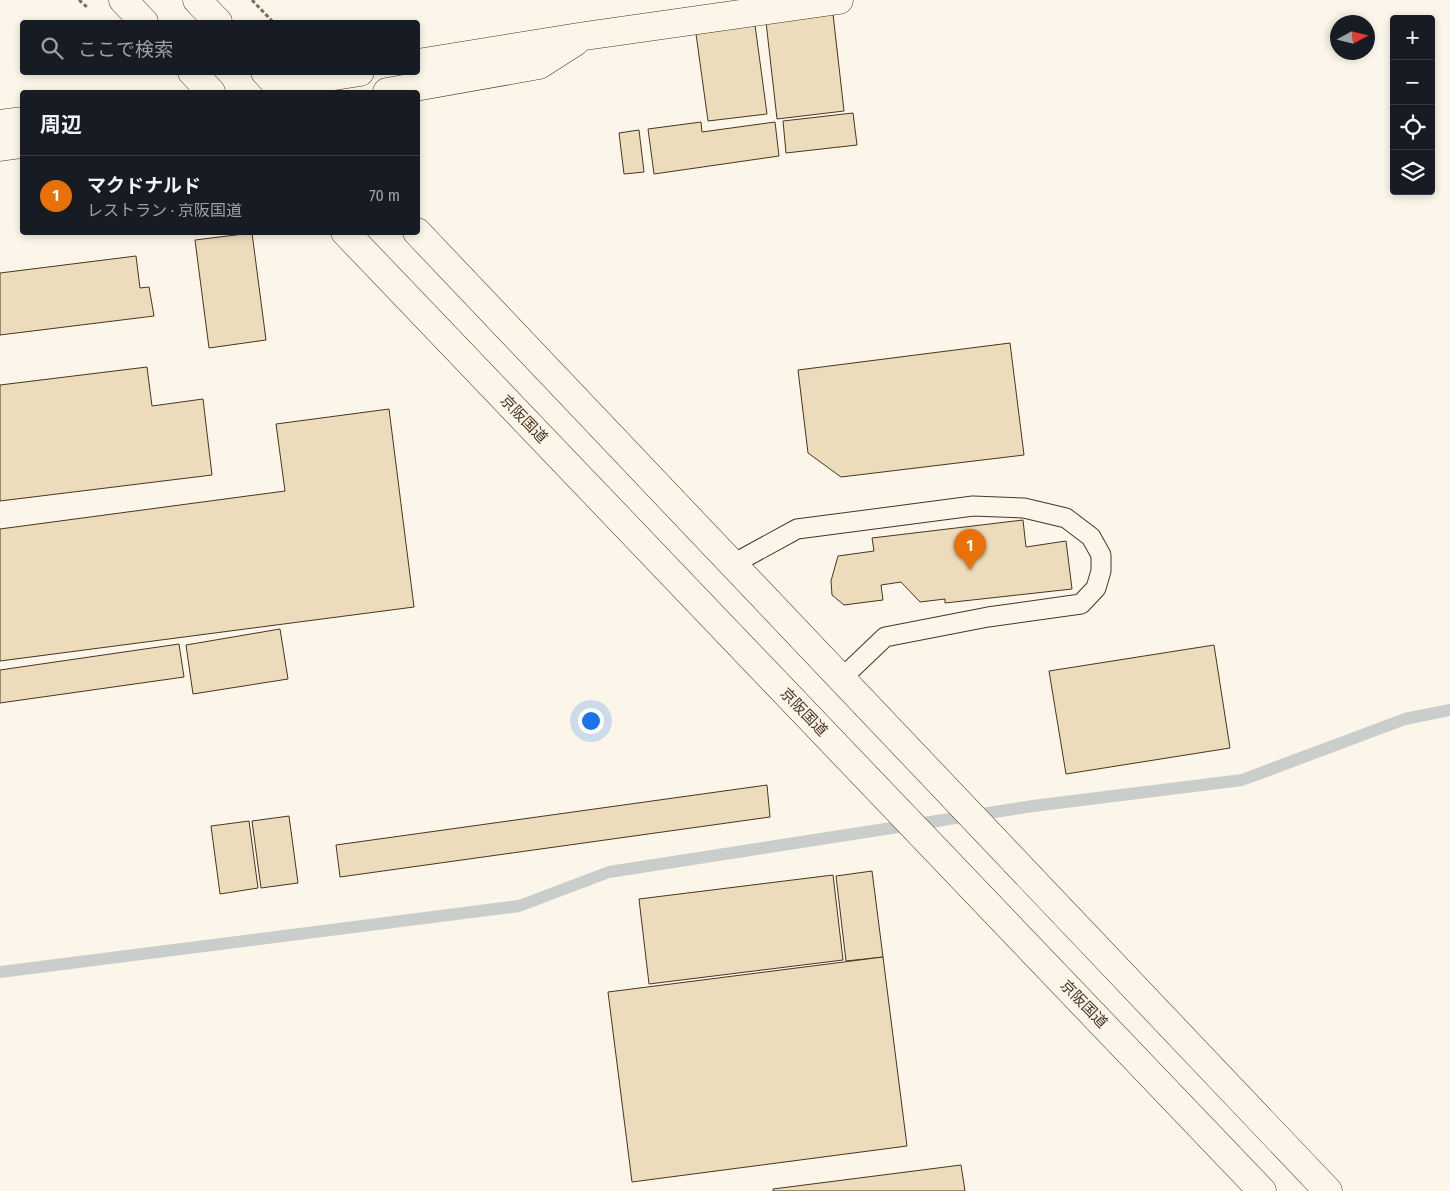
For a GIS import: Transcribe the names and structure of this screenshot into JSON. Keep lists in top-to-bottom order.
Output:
{
  "streets": {
    "main road": ["京阪国道"]
  },
  "north": "right",
  "page": {
    "map_buttons": ["+", "−"],
    "search": "ここで検索",
    "heading": "周辺",
    "list": [
      {
        "mark": "1",
        "name": "マクドナルド",
        "note": "レストラン · 京阪国道",
        "value": "70 m"
      }
    ],
    "pins": "1"
  }
}
